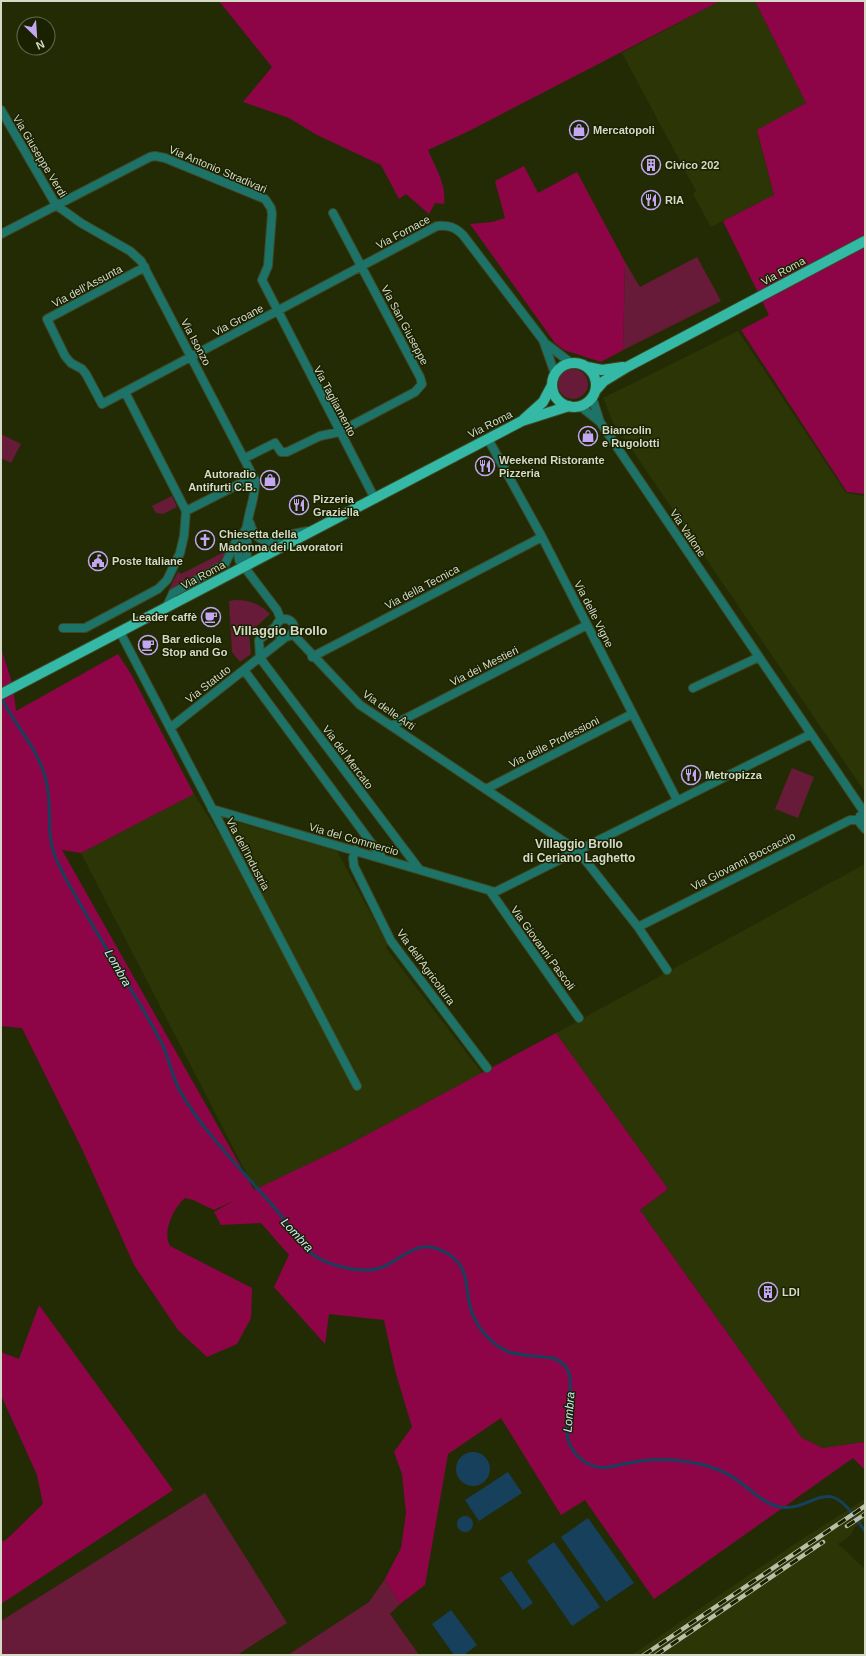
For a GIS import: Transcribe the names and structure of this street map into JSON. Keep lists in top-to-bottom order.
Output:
{
  "streets": {
    "main road": ["Via Roma"],
    "street": [
      "Via Giuseppe Verdi",
      "Via Antonio Stradivari",
      "Via Fornace",
      "Via dell'Assunta",
      "Via Groane",
      "Via San Giuseppe",
      "Via Isonzo",
      "Via Tagliamento",
      "Via Vallone",
      "Via della Tecnica",
      "Via delle Vigne",
      "Via dei Mestieri",
      "Via Statuto",
      "Via delle Arti",
      "Via delle Professioni",
      "Via del Mercato",
      "Via del Commercio",
      "Via dell'Industria",
      "Via Giovanni Boccaccio",
      "Via Giovanni Pascoli",
      "Via dell'Agricoltura"
    ]
  },
  "crossings": [
    ["Via Giuseppe Verdi", "Via Antonio Stradivari"],
    ["Via Giuseppe Verdi", "Via Isonzo"],
    ["Via Antonio Stradivari", "Via Fornace"],
    ["Via Antonio Stradivari", "Via Groane"],
    ["Via Antonio Stradivari", "Via Tagliamento"],
    ["Via Fornace", "Via Roma"],
    ["Via Fornace", "Via Groane"],
    ["Via Fornace", "Via San Giuseppe"],
    ["Via Fornace", "Via Tagliamento"],
    ["Via Fornace", "Via Vallone"],
    ["Via Roma", "Via Isonzo"],
    ["Via Roma", "Via Tagliamento"],
    ["Via Roma", "Via Vallone"],
    ["Via Roma", "Via delle Vigne"],
    ["Via Roma", "Via dell'Industria"],
    ["Via dell'Assunta", "Via Groane"],
    ["Via dell'Assunta", "Via Isonzo"],
    ["Via Groane", "Via Isonzo"],
    ["Via Groane", "Via Tagliamento"],
    ["Via San Giuseppe", "Via Tagliamento"],
    ["Via della Tecnica", "Via delle Vigne"],
    ["Via della Tecnica", "Via delle Arti"],
    ["Via delle Vigne", "Via dei Mestieri"],
    ["Via delle Vigne", "Via delle Professioni"],
    ["Via dei Mestieri", "Via delle Arti"],
    ["Via Statuto", "Via delle Arti"],
    ["Via Statuto", "Via del Mercato"],
    ["Via Statuto", "Via dell'Industria"],
    ["Via delle Arti", "Via delle Professioni"],
    ["Via delle Arti", "Via Giovanni Boccaccio"],
    ["Via del Mercato", "Via del Commercio"],
    ["Via del Commercio", "Via dell'Industria"],
    ["Via del Commercio", "Via Giovanni Pascoli"],
    ["Via del Commercio", "Via dell'Agricoltura"]
  ],
  "districts": ["Villaggio Brollo", "Villaggio Brollo di Ceriano Laghetto"],
  "water": ["Lombra"],
  "places": {
    "shop": ["Mercatopoli", "Biancolin e Rugolotti", "Autoradio Antifurti C.B."],
    "building": ["Civico 202", "LDI"],
    "restaurant": [
      "RIA",
      "Weekend Ristorante Pizzeria",
      "Pizzeria Graziella",
      "Metropizza"
    ],
    "church": ["Chiesetta della Madonna dei Lavoratori"],
    "public building": ["Poste Italiane"],
    "cafe": ["Leader caffè", "Bar edicola Stop and Go"]
  },
  "north": "bottom right"
}
